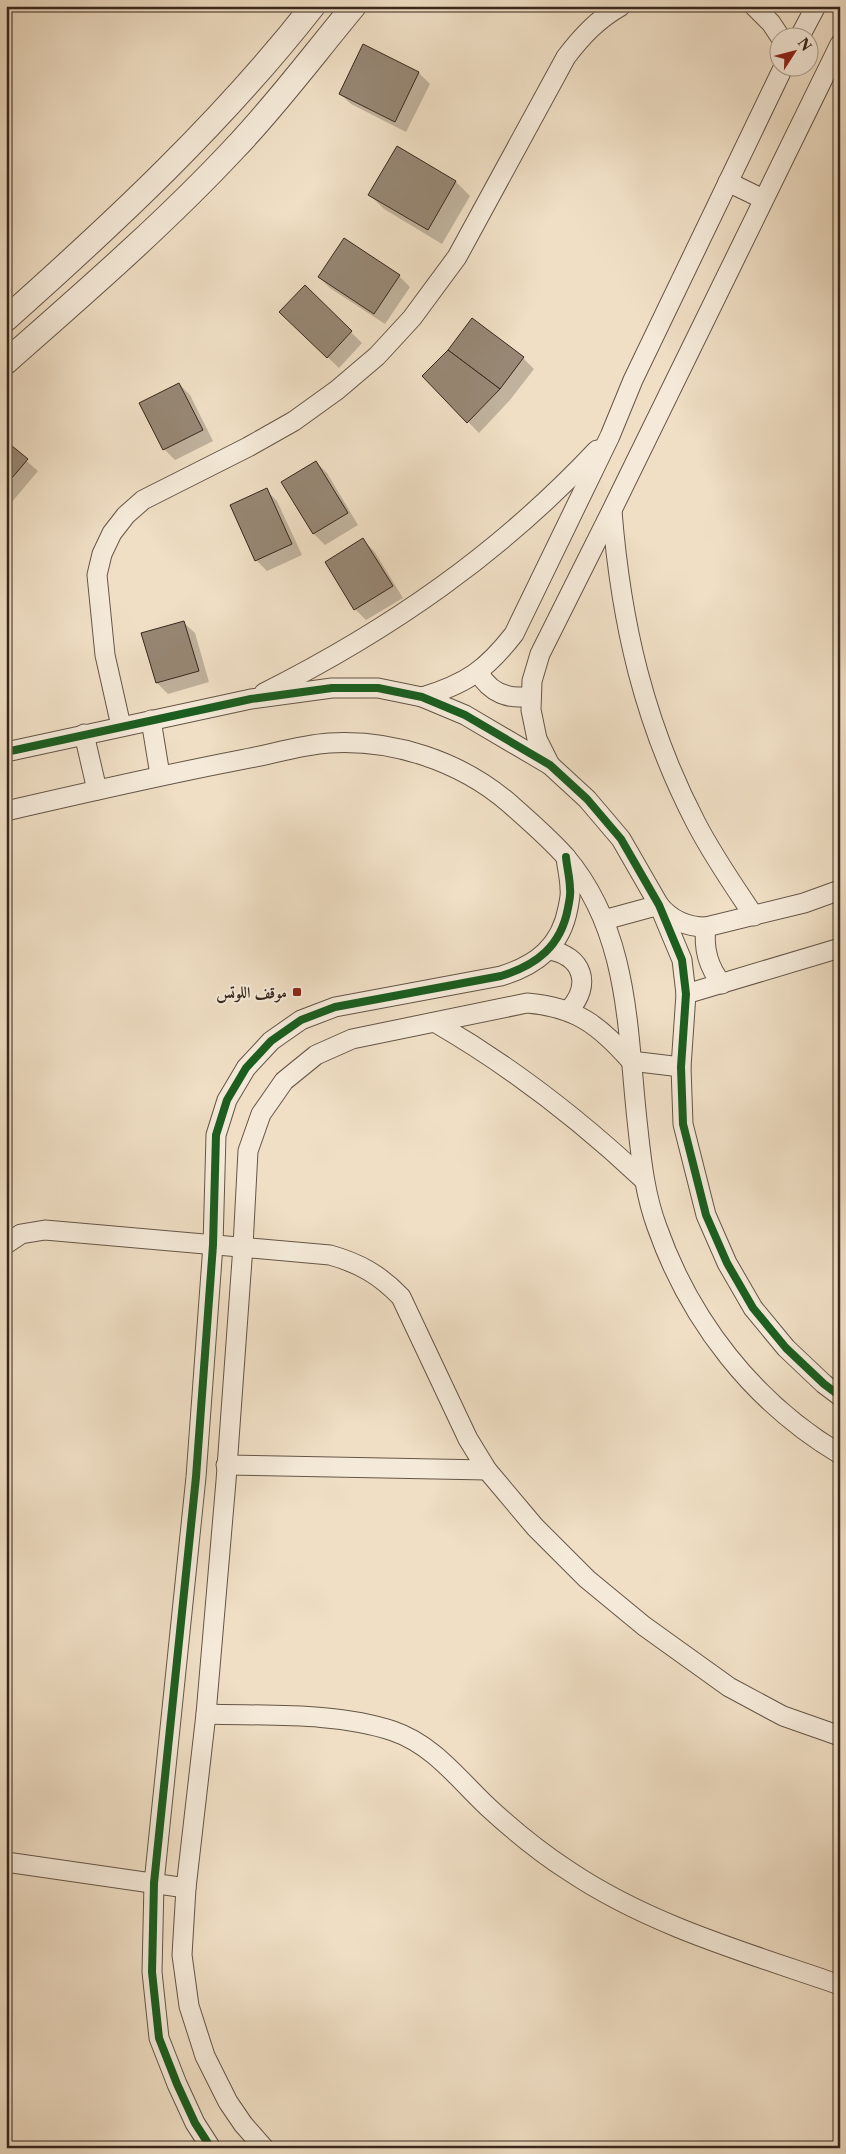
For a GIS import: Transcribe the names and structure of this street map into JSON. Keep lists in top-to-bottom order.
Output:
{
  "places": {
    "transit": ["موقف اللوتس"]
  },
  "north": "top right"
}
